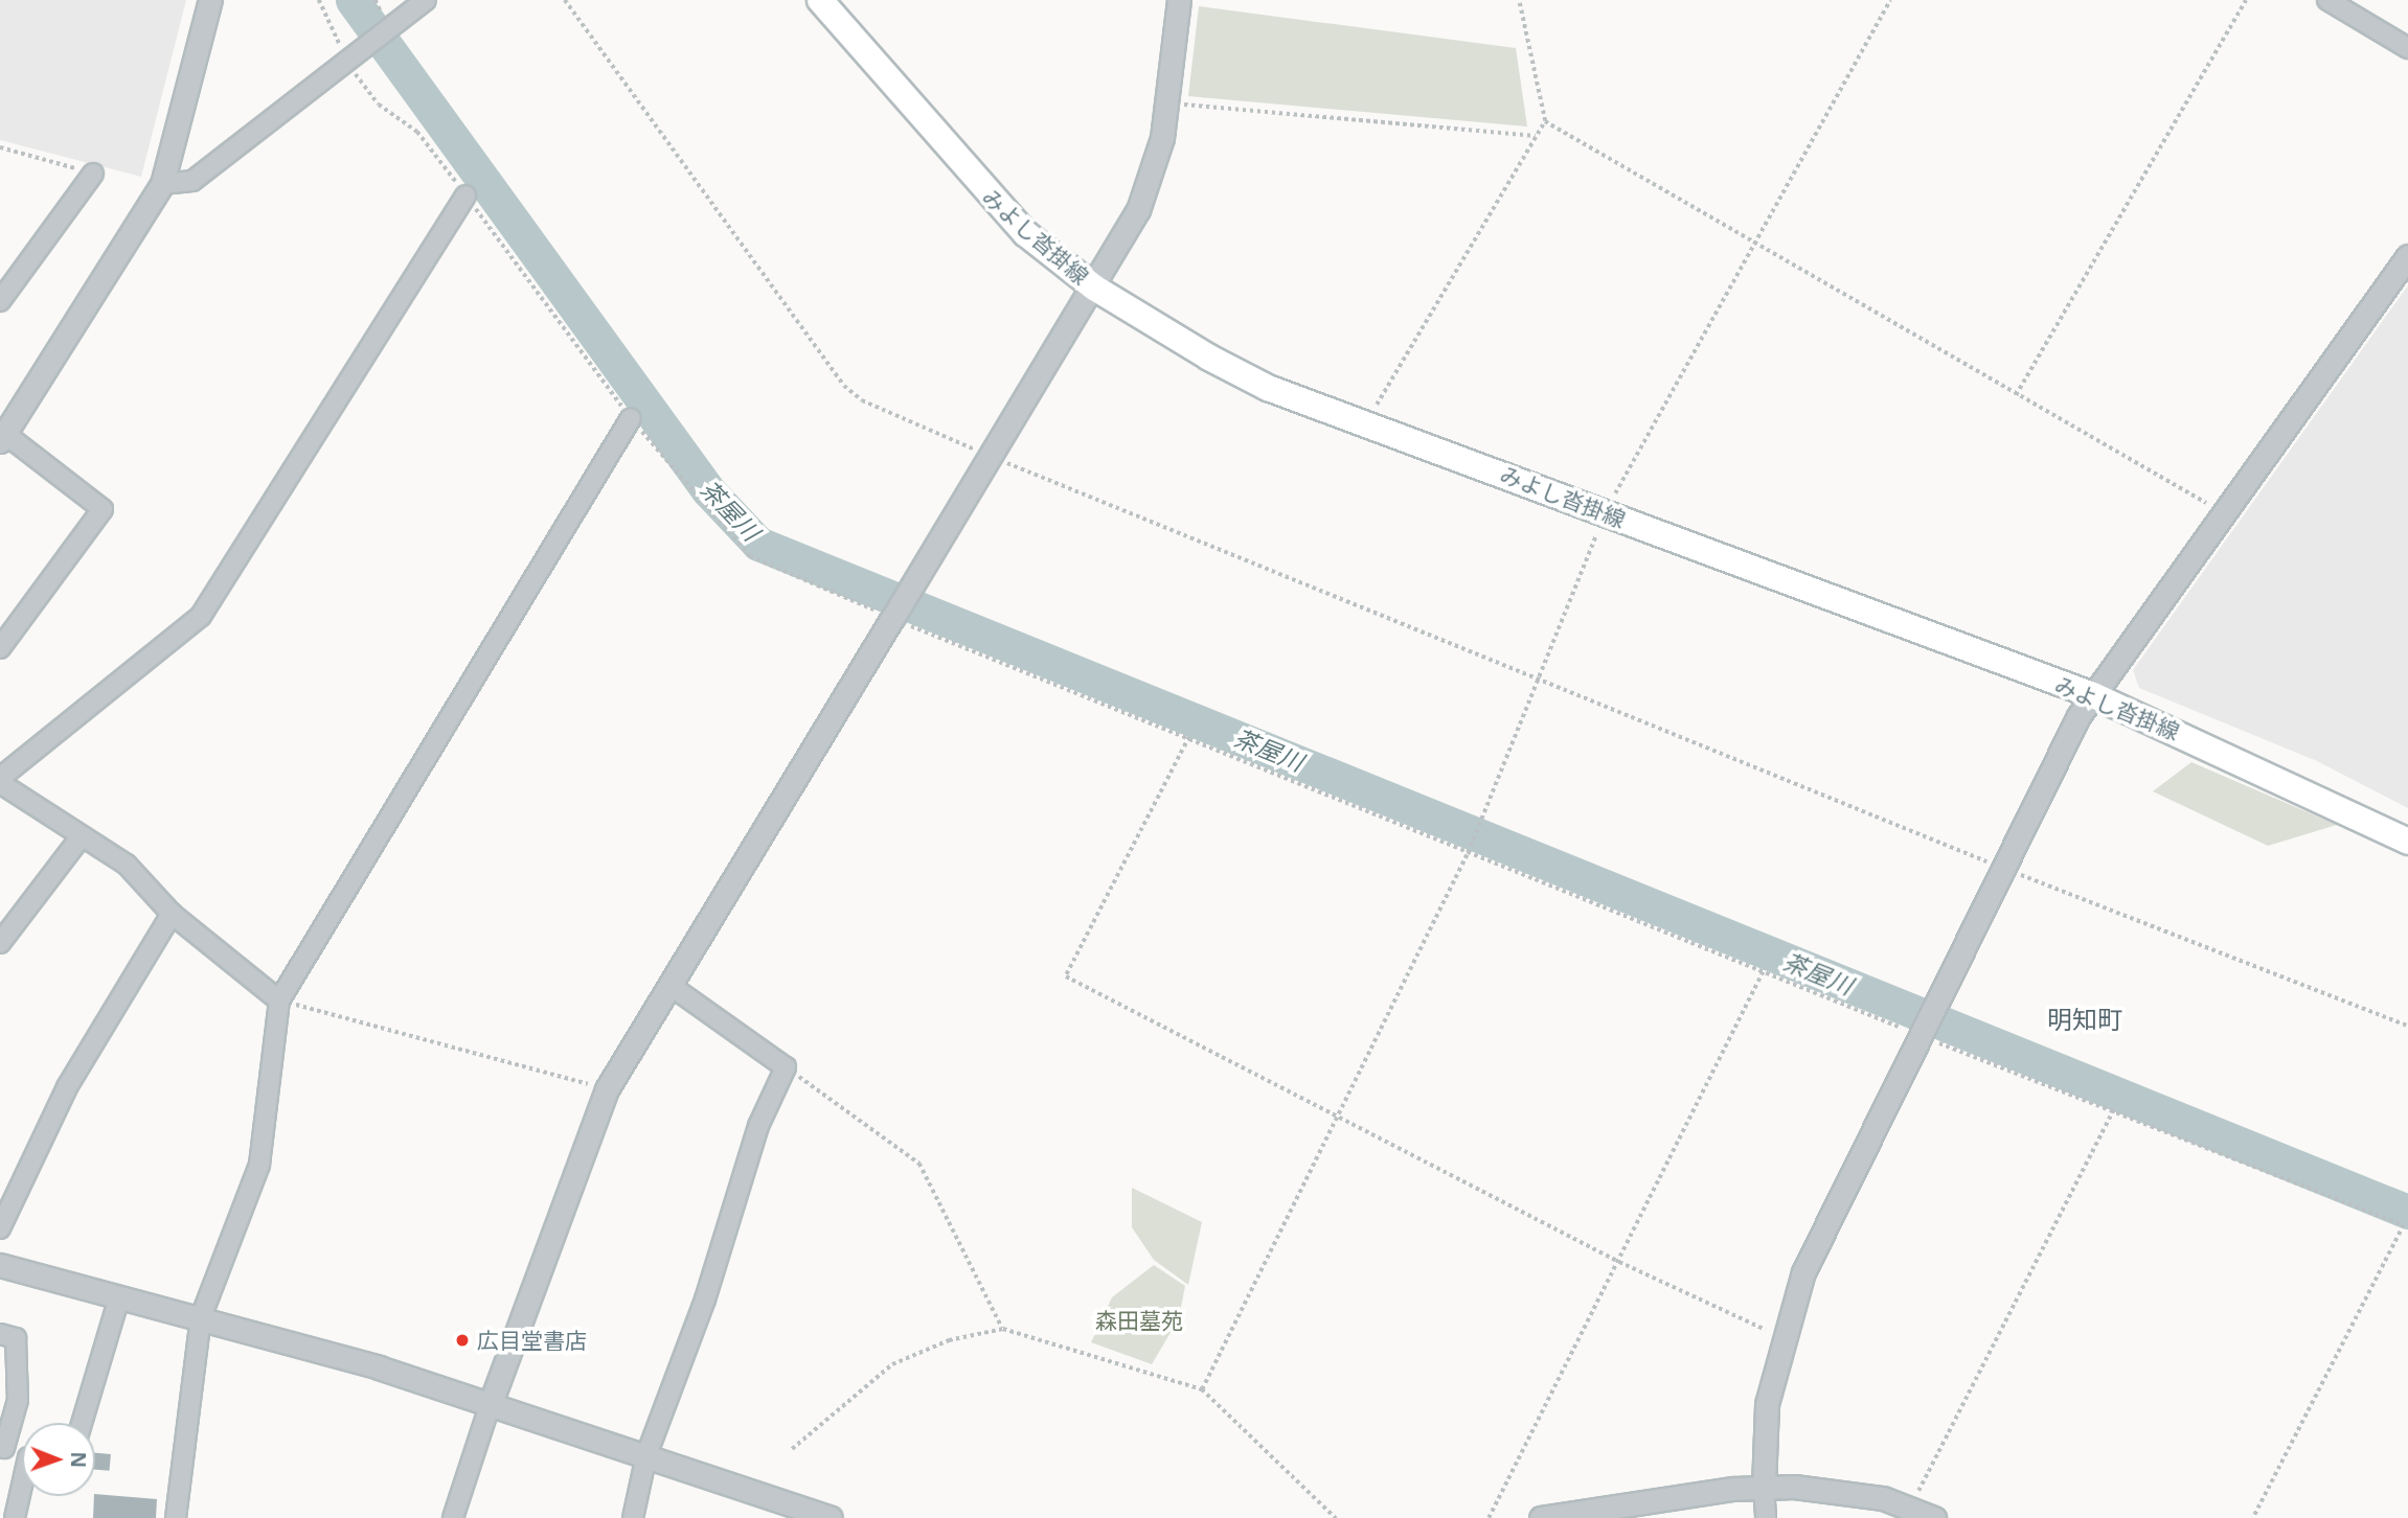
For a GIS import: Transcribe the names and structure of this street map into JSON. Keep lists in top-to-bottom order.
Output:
{
  "streets": {
    "main road": ["みよし沓掛線"]
  },
  "districts": ["明知町"],
  "water": ["茶屋川"],
  "parks": ["森田墓苑"],
  "places": ["広目堂書店"],
  "north": "right"
}
